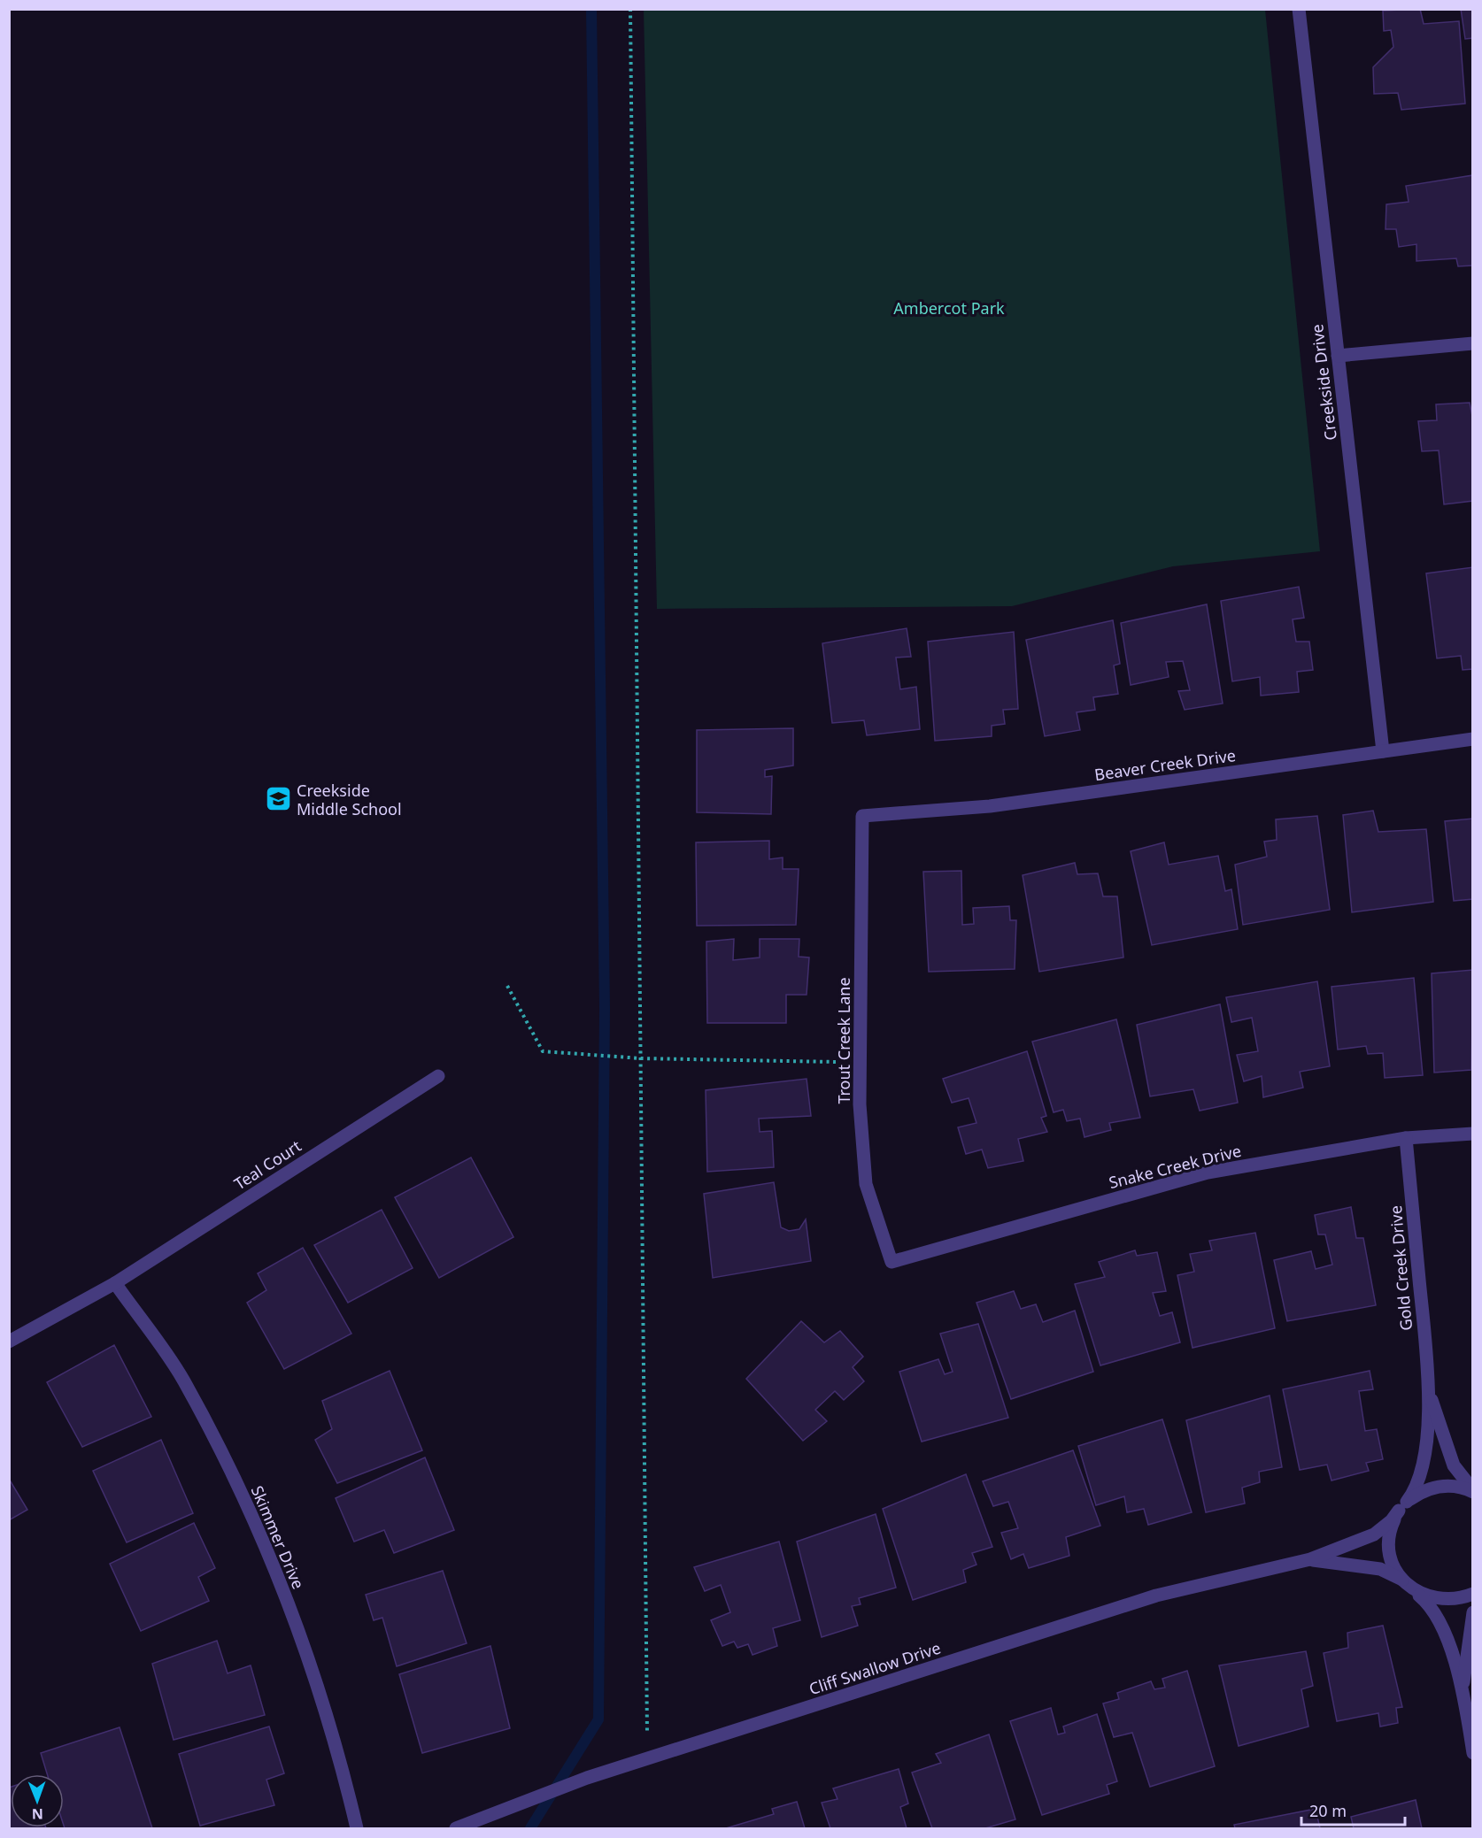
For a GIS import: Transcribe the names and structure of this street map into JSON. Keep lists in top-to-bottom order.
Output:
{
  "streets": {
    "street": [
      "Creekside Drive",
      "Beaver Creek Drive",
      "Trout Creek Lane",
      "Teal Court",
      "Snake Creek Drive",
      "Gold Creek Drive",
      "Skimmer Drive",
      "Cliff Swallow Drive"
    ]
  },
  "crossings": [
    ["Creekside Drive", "Beaver Creek Drive"],
    ["Beaver Creek Drive", "Trout Creek Lane"],
    ["Trout Creek Lane", "Snake Creek Drive"],
    ["Teal Court", "Skimmer Drive"],
    ["Snake Creek Drive", "Gold Creek Drive"],
    ["Gold Creek Drive", "Cliff Swallow Drive"]
  ],
  "parks": ["Ambercot Park"],
  "places": {
    "school or university": ["Creekside Middle School"]
  },
  "scale_bar": "20 m",
  "north": "bottom"
}
